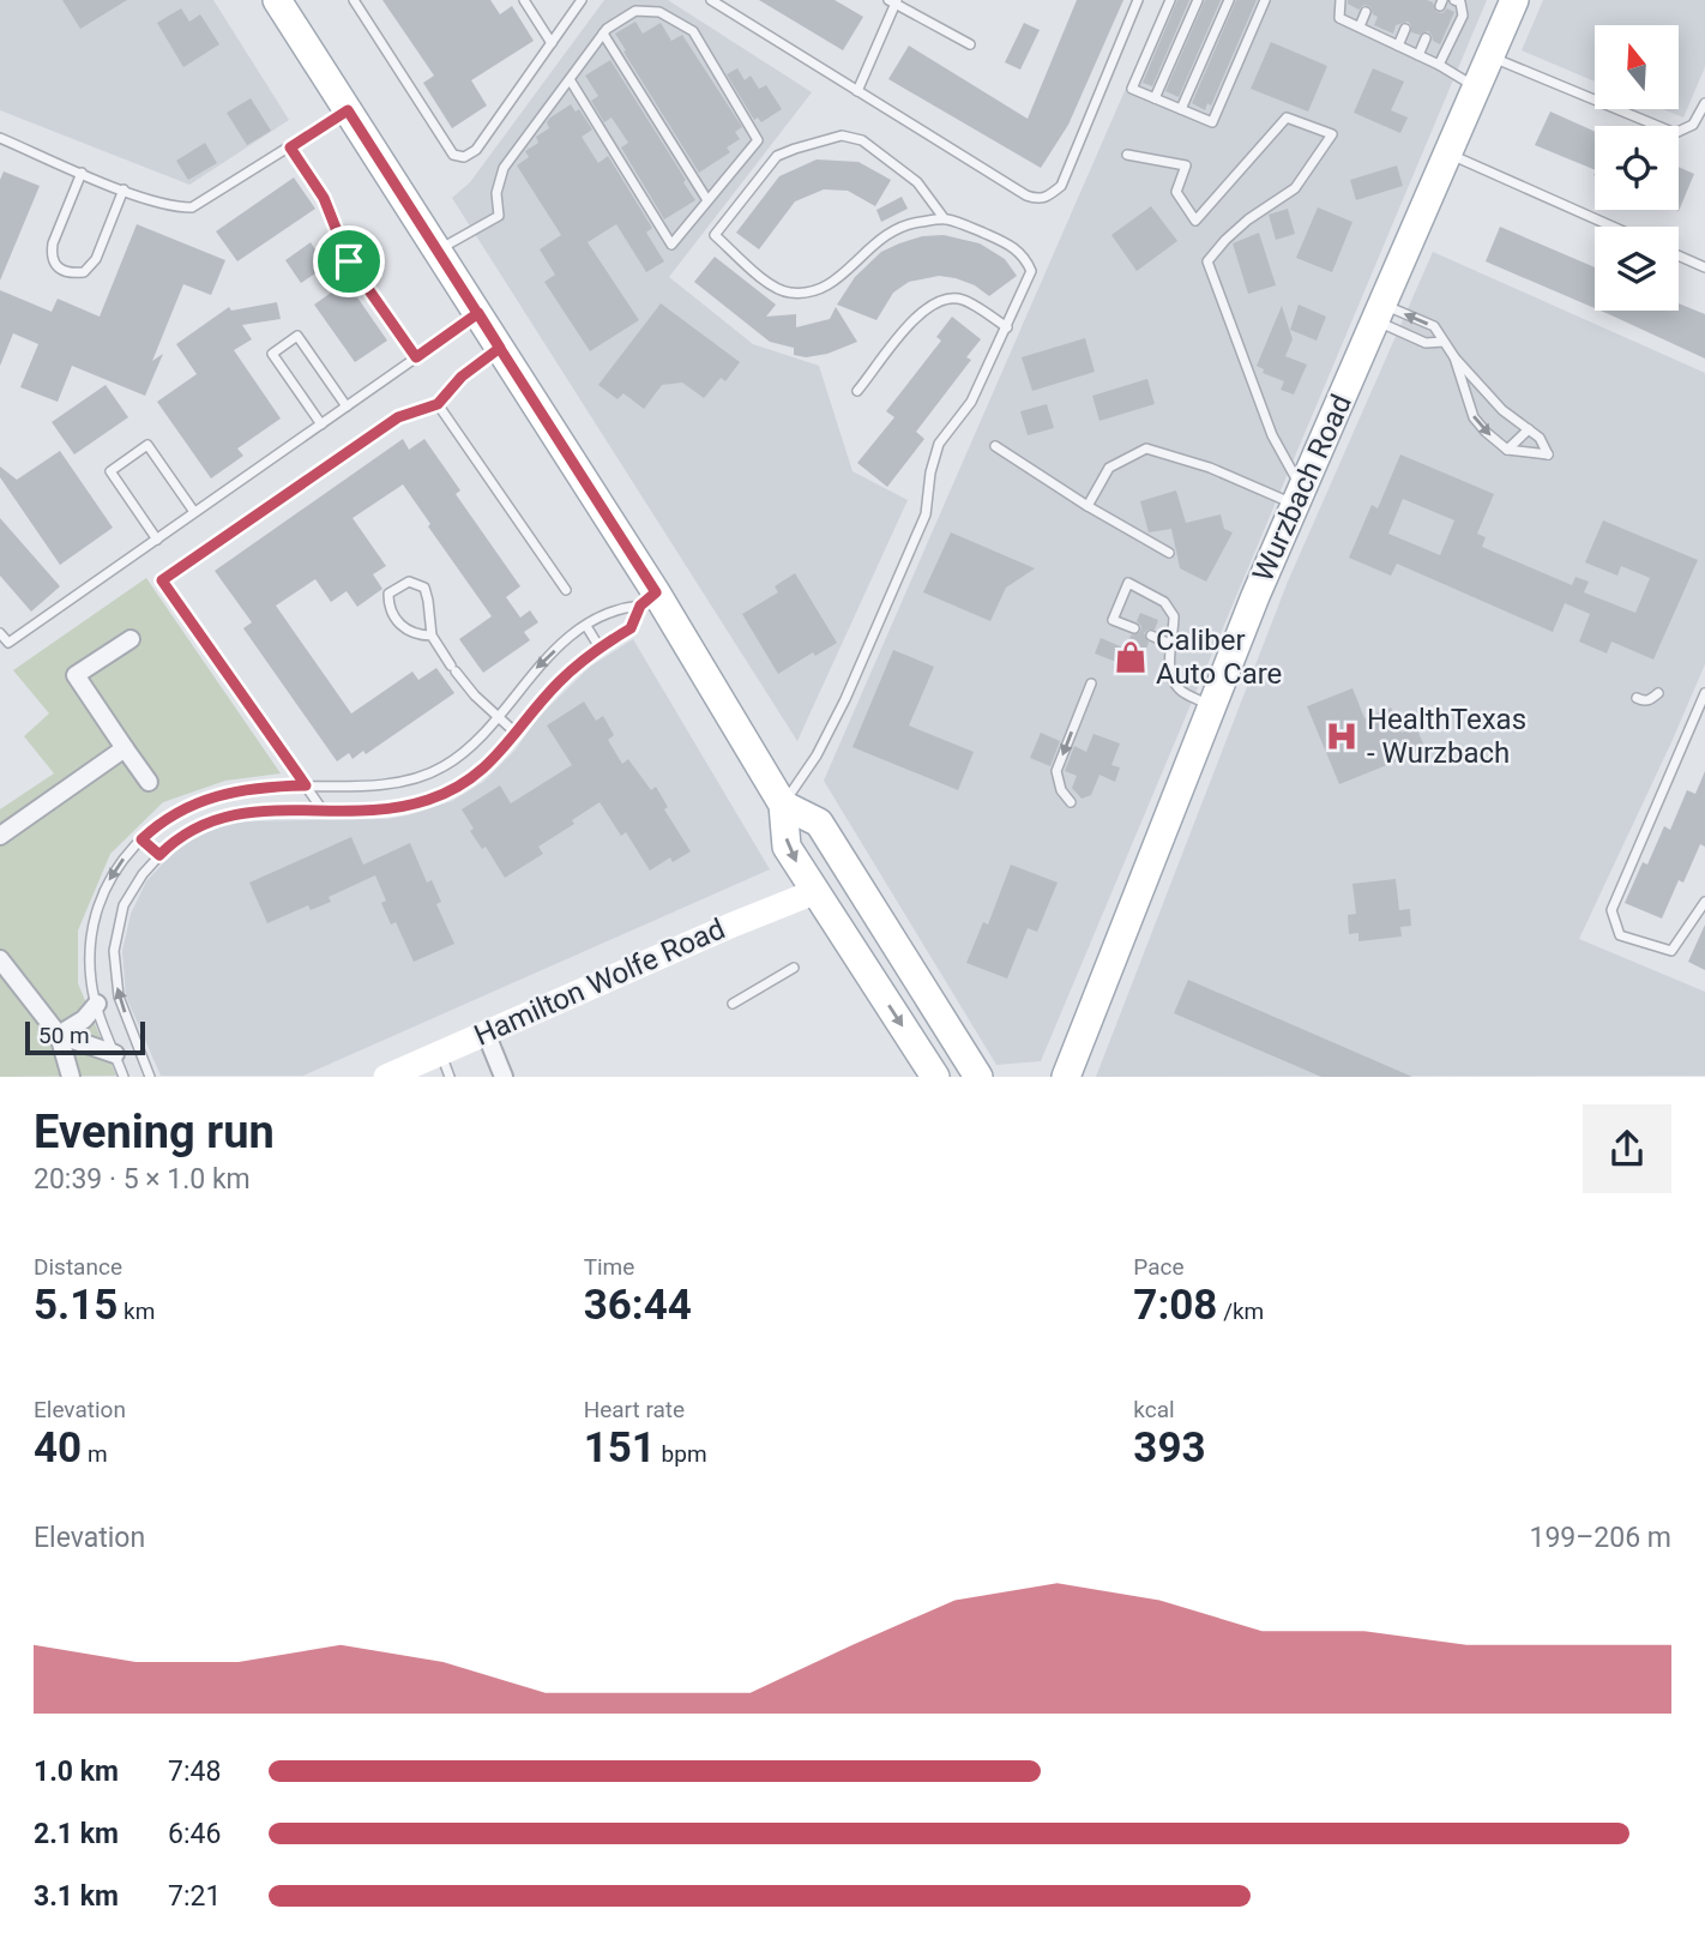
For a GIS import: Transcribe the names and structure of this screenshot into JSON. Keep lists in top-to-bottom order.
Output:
{
  "streets": {
    "main road": ["Wurzbach Road"],
    "street": ["Hamilton Wolfe Road"]
  },
  "places": {
    "shop": ["Caliber Auto Care"],
    "hospital": ["HealthTexas - Wurzbach"]
  },
  "scale_bar": "50 m",
  "north": "top",
  "page": {
    "scale": "50 m",
    "heading": ["Evening run", "20:39 · 5 × 1.0 km"],
    "stats": [
      ["Distance", "5.15 km"],
      ["Time", "36:44"],
      ["Pace", "7:08 /km"],
      ["Elevation", "40 m"],
      ["Heart rate", "151 bpm"],
      ["kcal", "393"]
    ],
    "chart": ["Elevation", "199–206 m"],
    "list": [
      {
        "name": "1.0 km",
        "note": "7:48"
      },
      {
        "name": "2.1 km",
        "note": "6:46"
      },
      {
        "name": "3.1 km",
        "note": "7:21"
      }
    ]
  }
}
